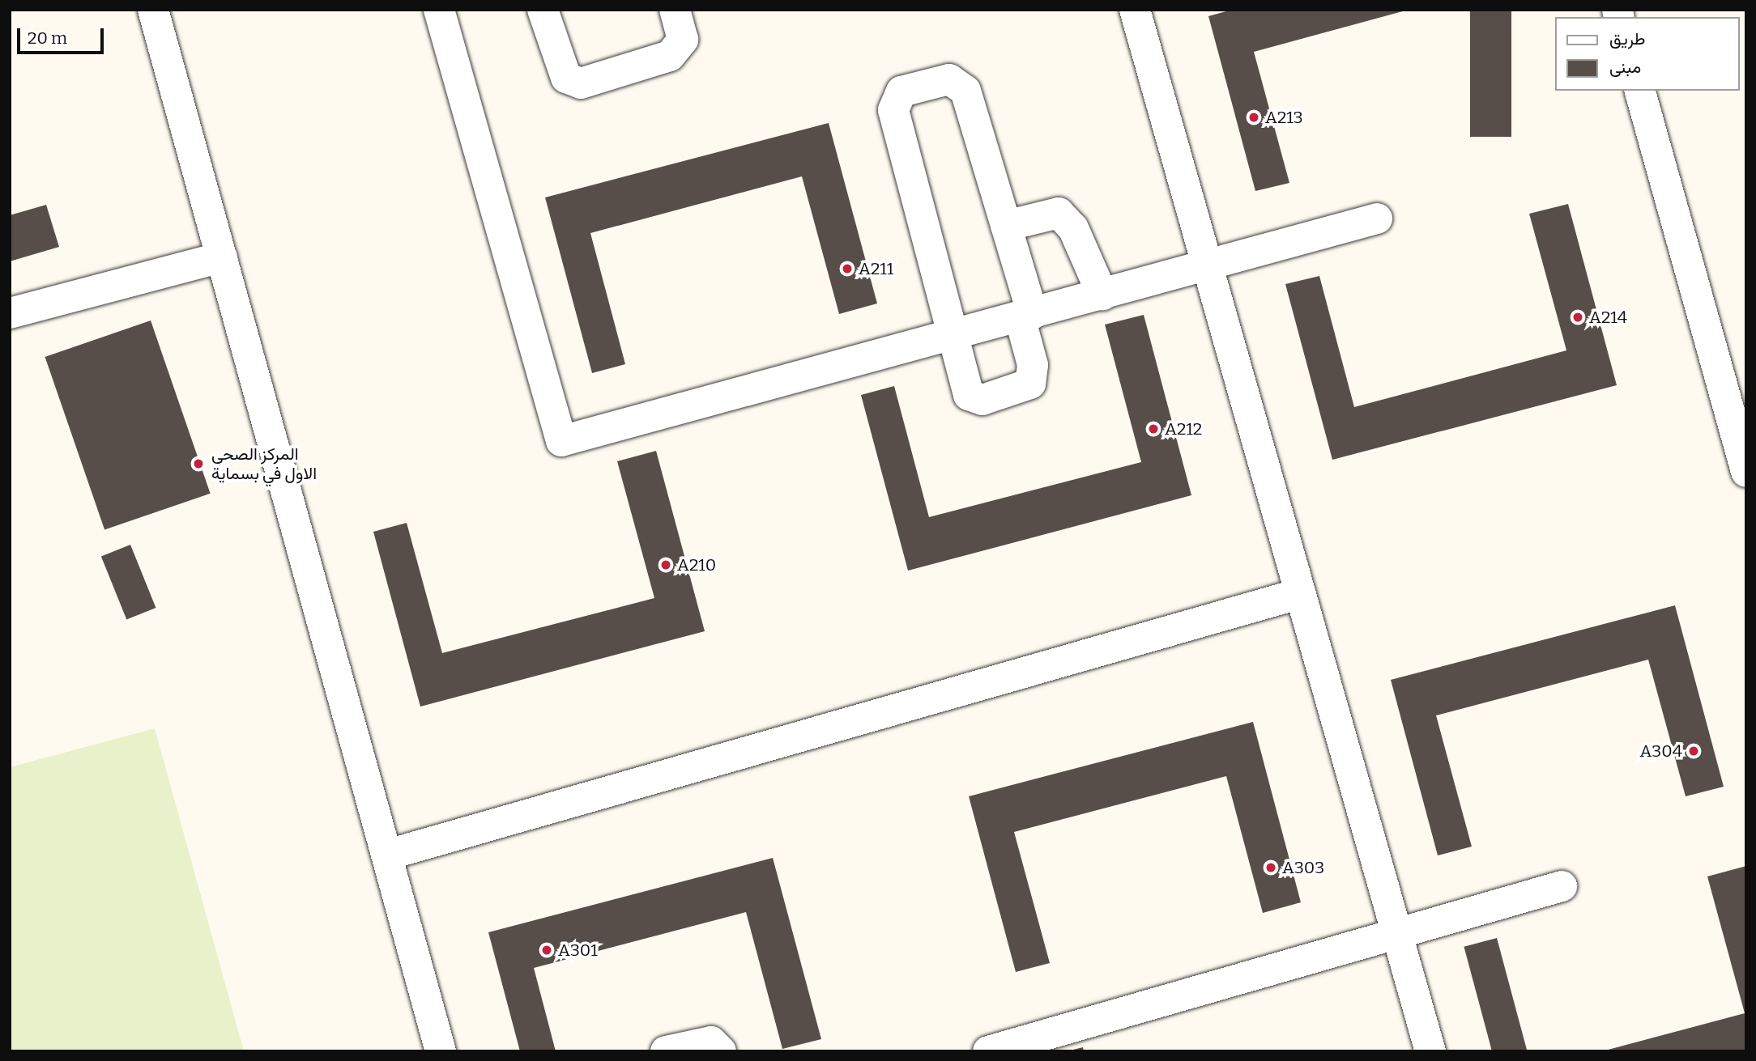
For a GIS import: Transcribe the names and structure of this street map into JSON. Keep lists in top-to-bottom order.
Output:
{
  "places": [
    "A213",
    "A211",
    "A214",
    "A212",
    "المركز الصحي الاول في بسماية",
    "A210",
    "A304",
    "A303",
    "A301"
  ],
  "legend": ["طريق", "مبنى"],
  "scale_bar": "20 m"
}
